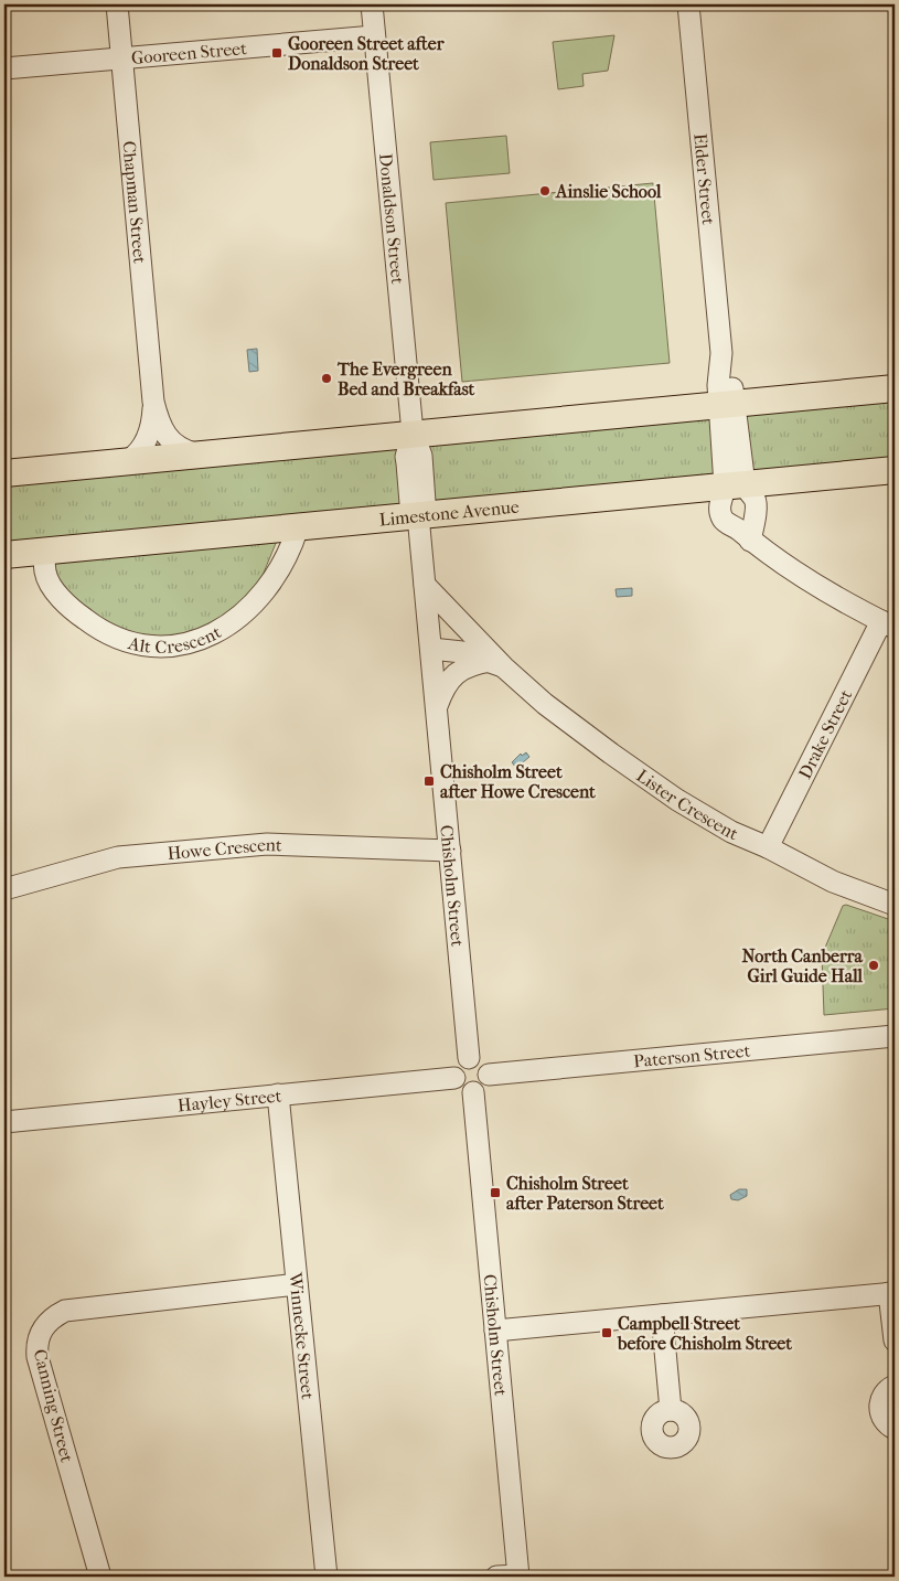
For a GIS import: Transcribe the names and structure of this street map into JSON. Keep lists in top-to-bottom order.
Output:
{
  "streets": {
    "main road": ["Limestone Avenue"],
    "street": [
      "Gooreen Street",
      "Elder Street",
      "Chapman Street",
      "Donaldson Street",
      "Alt Crescent",
      "Drake Street",
      "Lister Crescent",
      "Howe Crescent",
      "Chisholm Street",
      "Paterson Street",
      "Hayley Street",
      "Winnecke Street",
      "Canning Street"
    ]
  },
  "crossings": [
    ["Gooreen Street", "Chapman Street"],
    ["Gooreen Street", "Donaldson Street"],
    ["Elder Street", "Limestone Avenue"],
    ["Donaldson Street", "Chisholm Street"],
    ["Limestone Avenue", "Alt Crescent"],
    ["Limestone Avenue", "Chisholm Street"],
    ["Drake Street", "Lister Crescent"],
    ["Lister Crescent", "Chisholm Street"],
    ["Howe Crescent", "Chisholm Street"],
    ["Chisholm Street", "Paterson Street"],
    ["Chisholm Street", "Hayley Street"],
    ["Paterson Street", "Hayley Street"],
    ["Hayley Street", "Winnecke Street"],
    ["Winnecke Street", "Canning Street"]
  ],
  "places": {
    "transit": [
      "Gooreen Street after Donaldson Street",
      "Chisholm Street after Howe Crescent",
      "Chisholm Street after Paterson Street",
      "Campbell Street before Chisholm Street"
    ],
    "other": ["Ainslie School", "The Evergreen Bed and Breakfast", "North Canberra Girl Guide Hall"]
  }
}
